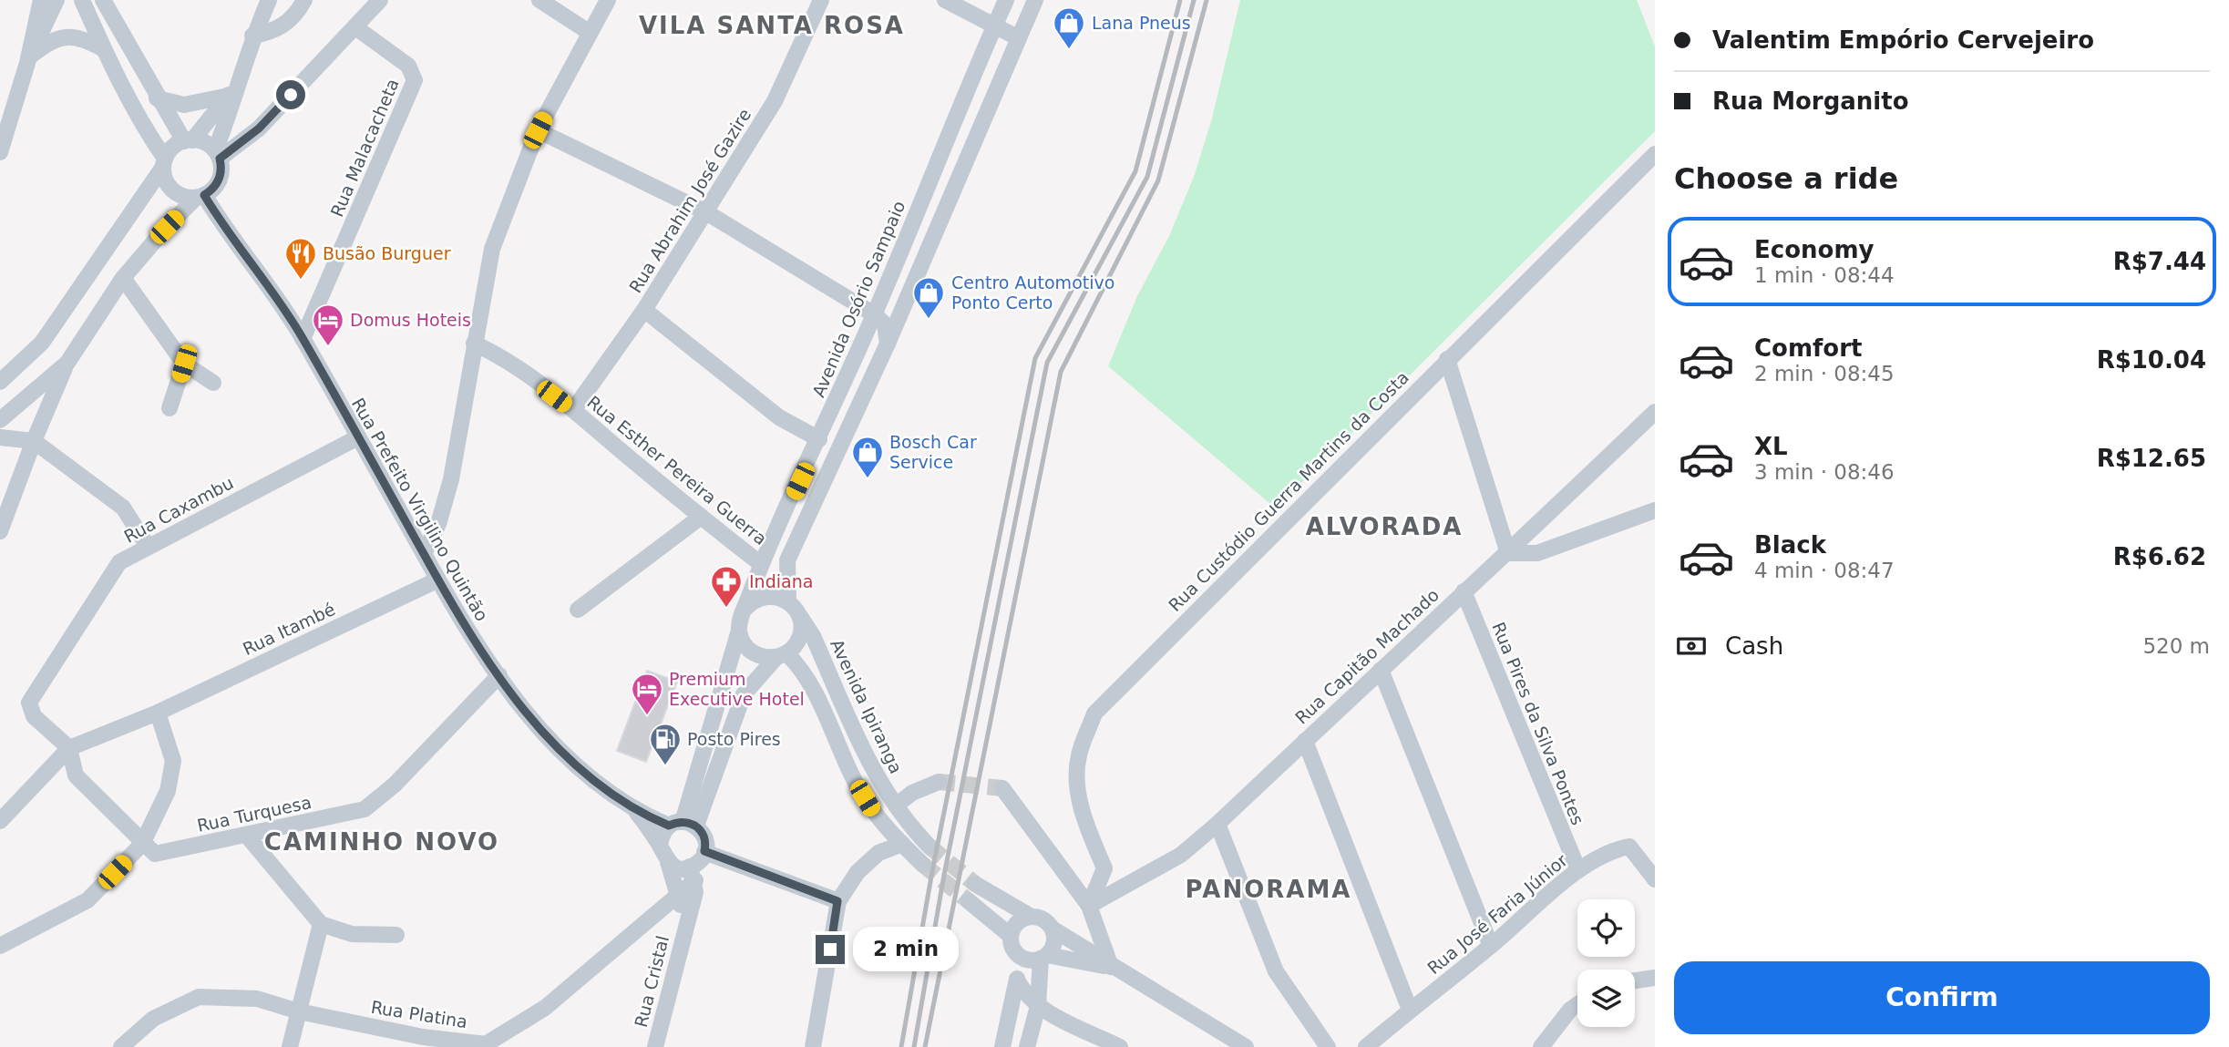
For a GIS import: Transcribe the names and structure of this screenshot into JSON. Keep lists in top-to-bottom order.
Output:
{
  "streets": {
    "street": [
      "Rua Malacacheta",
      "Rua Abrahim José Gazire",
      "Avenida Osório Sampaio",
      "Rua Esther Pereira Guerra",
      "Rua Custódio Guerra Martins da Costa",
      "Rua Caxambu",
      "Rua Prefeito Virgilino Quintão",
      "Rua Itambé",
      "Rua Capitão Machado",
      "Avenida Ipiranga",
      "Rua Pires da Silva Pontes",
      "Rua Turquesa",
      "Rua José Faria Júnior",
      "Rua Cristal",
      "Rua Platina"
    ]
  },
  "crossings": [
    ["Rua Malacacheta", "Rua Prefeito Virgilino Quintão"],
    ["Rua Abrahim José Gazire", "Rua Esther Pereira Guerra"],
    ["Avenida Osório Sampaio", "Rua Esther Pereira Guerra"],
    ["Avenida Osório Sampaio", "Avenida Ipiranga"],
    ["Rua Custódio Guerra Martins da Costa", "Rua Capitão Machado"],
    ["Rua Caxambu", "Rua Prefeito Virgilino Quintão"],
    ["Rua Caxambu", "Rua Itambé"],
    ["Rua Prefeito Virgilino Quintão", "Rua Itambé"],
    ["Rua Prefeito Virgilino Quintão", "Rua Turquesa"],
    ["Rua Prefeito Virgilino Quintão", "Rua Cristal"],
    ["Rua Prefeito Virgilino Quintão", "Rua Platina"],
    ["Rua Capitão Machado", "Rua Pires da Silva Pontes"],
    ["Rua Pires da Silva Pontes", "Rua José Faria Júnior"],
    ["Rua Cristal", "Rua Platina"]
  ],
  "districts": [
    "VILA SANTA ROSA",
    "ALVORADA",
    "CAMINHO NOVO",
    "PANORAMA"
  ],
  "places": {
    "shop": ["Lana Pneus", "Centro Automotivo Ponto Certo", "Bosch Car Service"],
    "restaurant": ["Busão Burguer"],
    "hotel": ["Domus Hoteis", "Premium Executive Hotel"],
    "pharmacy": ["Indiana"],
    "fuel station": ["Posto Pires"]
  },
  "page": {
    "banner": ["Valentim Empório Cervejeiro", "Rua Morganito"],
    "heading": "Choose a ride",
    "list": [
      {
        "name": "Economy",
        "note": "1 min · 08:44",
        "value": "R$7.44"
      },
      {
        "name": "Comfort",
        "note": "2 min · 08:45",
        "value": "R$10.04"
      },
      {
        "name": "XL",
        "note": "3 min · 08:46",
        "value": "R$12.65"
      },
      {
        "name": "Black",
        "note": "4 min · 08:47",
        "value": "R$6.62"
      }
    ],
    "pay": ["Cash", "520 m"],
    "bubble": "2 min",
    "buttons": "Confirm"
  }
}
